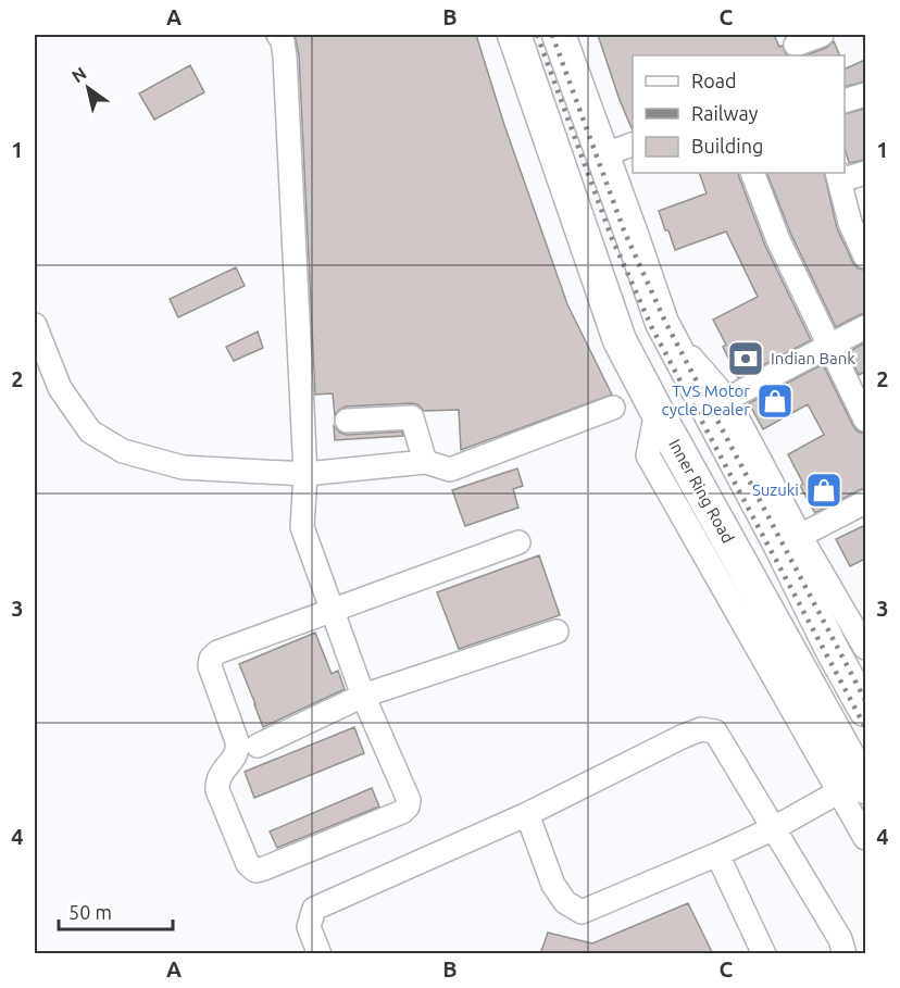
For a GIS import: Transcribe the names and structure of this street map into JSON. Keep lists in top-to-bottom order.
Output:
{
  "streets": {
    "highway": ["Inner Ring Road"]
  },
  "places": {
    "bank": ["Indian Bank"],
    "shop": ["TVS Motor cycle Dealer", "Suzuki"]
  },
  "legend": ["Road", "Railway", "Building"],
  "scale_bar": "50 m",
  "north": "top left",
  "grid": {
    "columns": ["A", "B", "C"],
    "rows": [
      "1",
      "2",
      "3",
      "4"
    ]
  }
}
